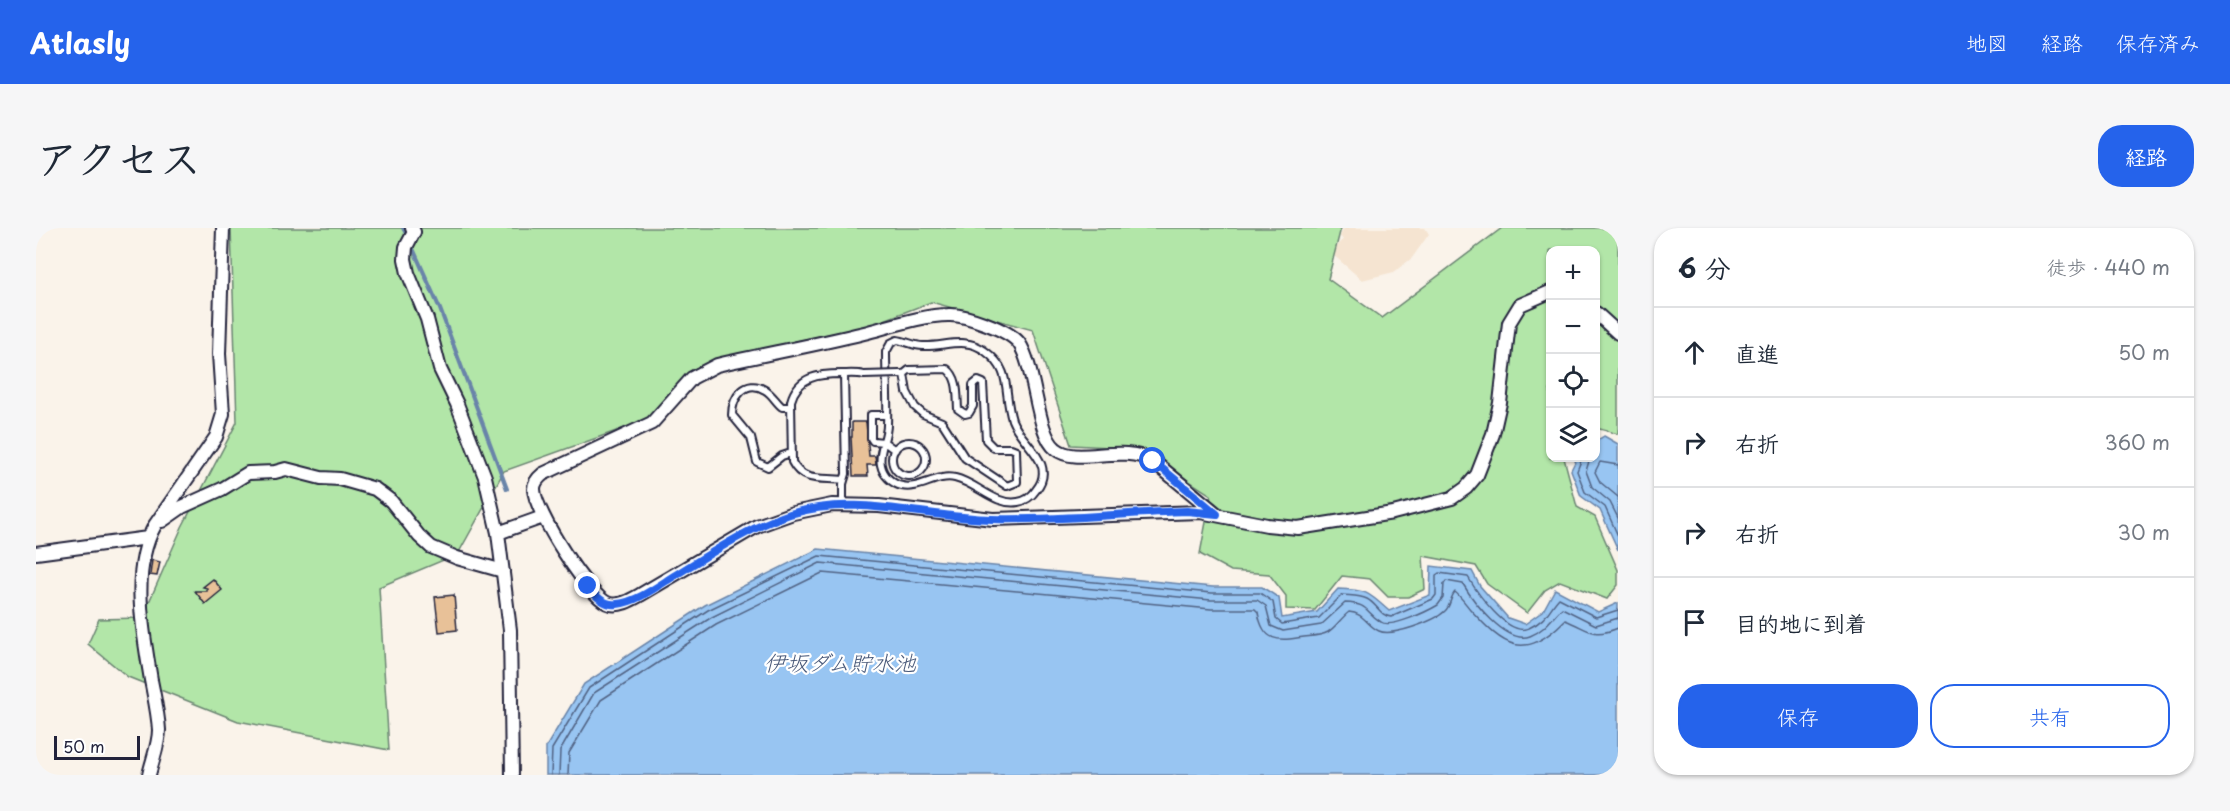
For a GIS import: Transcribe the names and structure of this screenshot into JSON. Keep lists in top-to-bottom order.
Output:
{
  "water": ["伊坂ダム貯水池"],
  "scale_bar": "50 m",
  "page": {
    "header": "Atlasly",
    "nav": ["地図", "経路", "保存済み"],
    "title": "アクセス",
    "buttons": [
      "経路",
      ["保存", "共有"]
    ],
    "heading": ["6 分", "徒歩 · 440 m"],
    "map_buttons": ["+", "−"],
    "list": [
      ["直進", "50 m"],
      ["右折", "360 m"],
      ["右折", "30 m"],
      "目的地に到着"
    ],
    "scale": "50 m"
  }
}
